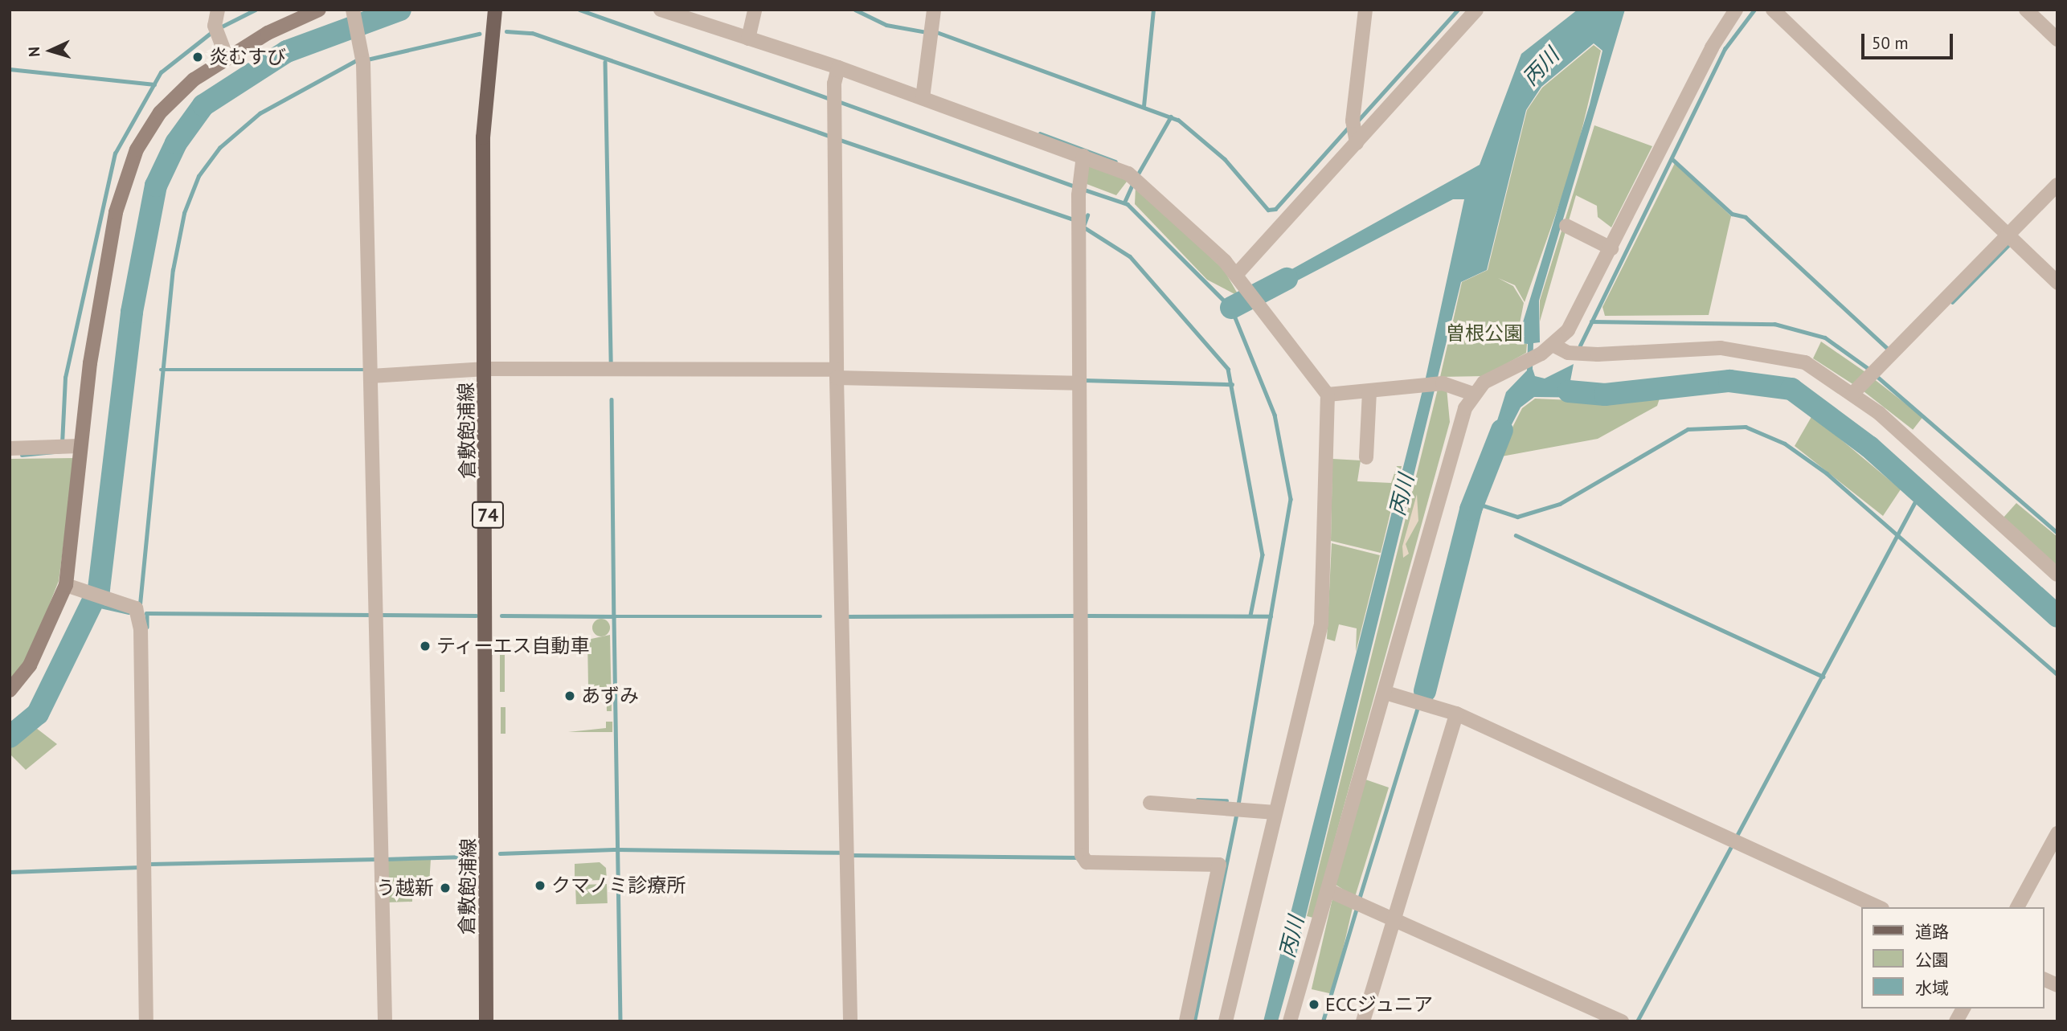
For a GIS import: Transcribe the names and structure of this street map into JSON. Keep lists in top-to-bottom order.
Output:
{
  "streets": {
    "main road": ["倉敷飽浦線", "74"]
  },
  "water": ["丙川"],
  "parks": ["曽根公園"],
  "places": [
    "炎むすび",
    "ティーエス自動車",
    "あずみ",
    "クマノミ診療所",
    "う越新",
    "ECCジュニア"
  ],
  "legend": ["道路", "公園", "水域"],
  "scale_bar": "50 m",
  "north": "left"
}
